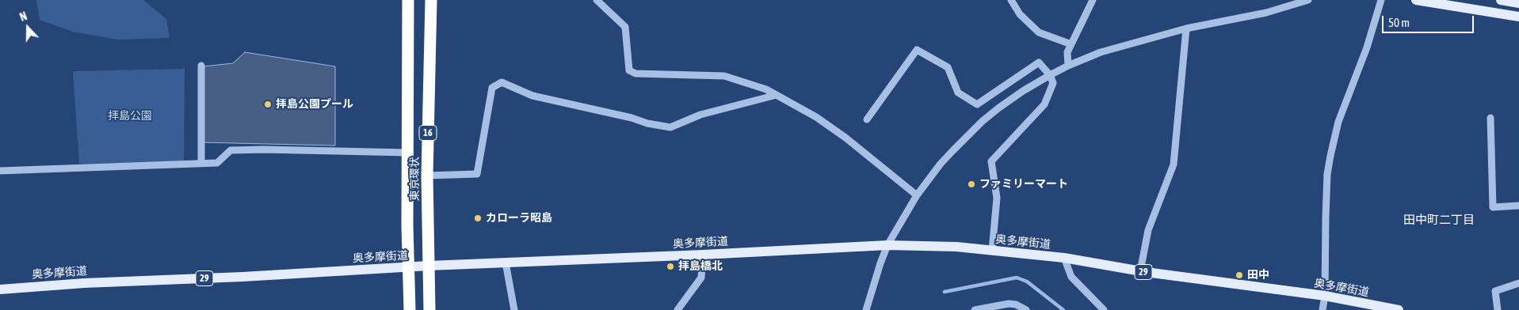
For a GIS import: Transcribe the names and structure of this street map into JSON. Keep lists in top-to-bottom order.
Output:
{
  "streets": {
    "highway": ["16", "東京環状"],
    "main road": ["奥多摩街道", "29"]
  },
  "crossings": [
    ["東京環状", "奥多摩街道"]
  ],
  "districts": ["田中町二丁目"],
  "parks": ["拝島公園"],
  "places": [
    "拝島公園プール",
    "ファミリーマート",
    "カローラ昭島",
    "拝島橋北",
    "田中"
  ],
  "scale_bar": "50 m",
  "north": "top"
}
